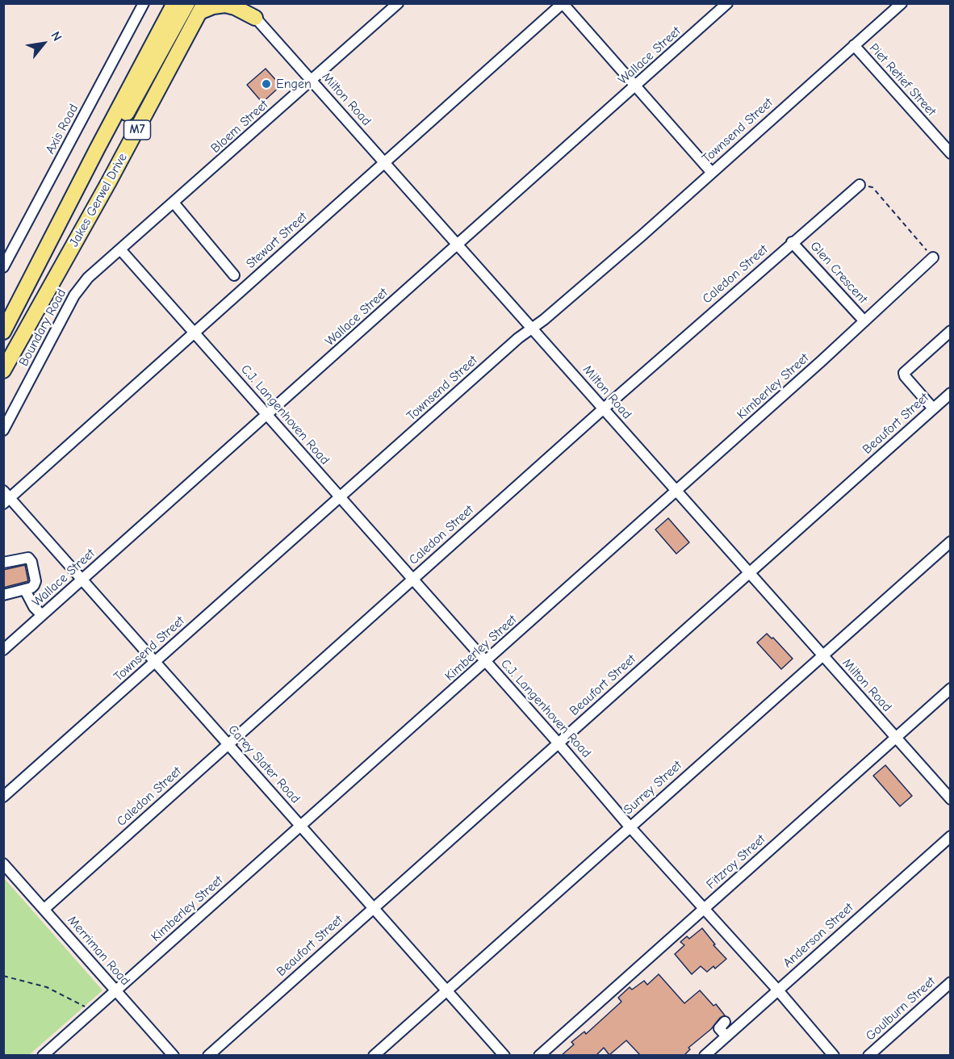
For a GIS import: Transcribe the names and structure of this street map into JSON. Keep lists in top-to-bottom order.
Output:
{
  "streets": {
    "highway": ["M7", "Jakes Gerwel Drive"],
    "street": [
      "Wallace Street",
      "Piet Retief Street",
      "Milton Road",
      "Bloem Street",
      "Axis Road",
      "Townsend Street",
      "Stewart Street",
      "Glen Crescent",
      "Caledon Street",
      "Boundary Road",
      "Kimberley Street",
      "C.J. Langenhoven Road",
      "Beaufort Street",
      "Carey Slater Road",
      "Surrey Street",
      "Fitzroy Street",
      "Anderson Street",
      "Merriman Road",
      "Goulburn Street"
    ]
  },
  "crossings": [
    ["Wallace Street", "Milton Road"],
    ["Wallace Street", "C.J. Langenhoven Road"],
    ["Wallace Street", "Carey Slater Road"],
    ["Piet Retief Street", "Townsend Street"],
    ["Milton Road", "Bloem Street"],
    ["Milton Road", "Townsend Street"],
    ["Milton Road", "Stewart Street"],
    ["Milton Road", "Caledon Street"],
    ["Milton Road", "Kimberley Street"],
    ["Milton Road", "Beaufort Street"],
    ["Milton Road", "Surrey Street"],
    ["Milton Road", "Fitzroy Street"],
    ["Bloem Street", "Boundary Road"],
    ["Bloem Street", "C.J. Langenhoven Road"],
    ["Townsend Street", "C.J. Langenhoven Road"],
    ["Townsend Street", "Carey Slater Road"],
    ["Stewart Street", "C.J. Langenhoven Road"],
    ["Stewart Street", "Carey Slater Road"],
    ["Glen Crescent", "Caledon Street"],
    ["Glen Crescent", "Kimberley Street"],
    ["Caledon Street", "C.J. Langenhoven Road"],
    ["Caledon Street", "Carey Slater Road"],
    ["Caledon Street", "Merriman Road"],
    ["Boundary Road", "C.J. Langenhoven Road"],
    ["Kimberley Street", "C.J. Langenhoven Road"],
    ["Kimberley Street", "Carey Slater Road"],
    ["Kimberley Street", "Merriman Road"],
    ["C.J. Langenhoven Road", "Beaufort Street"],
    ["C.J. Langenhoven Road", "Surrey Street"],
    ["C.J. Langenhoven Road", "Fitzroy Street"],
    ["C.J. Langenhoven Road", "Anderson Street"],
    ["Beaufort Street", "Carey Slater Road"],
    ["Carey Slater Road", "Surrey Street"]
  ],
  "places": ["Engen"],
  "north": "top right"
}
